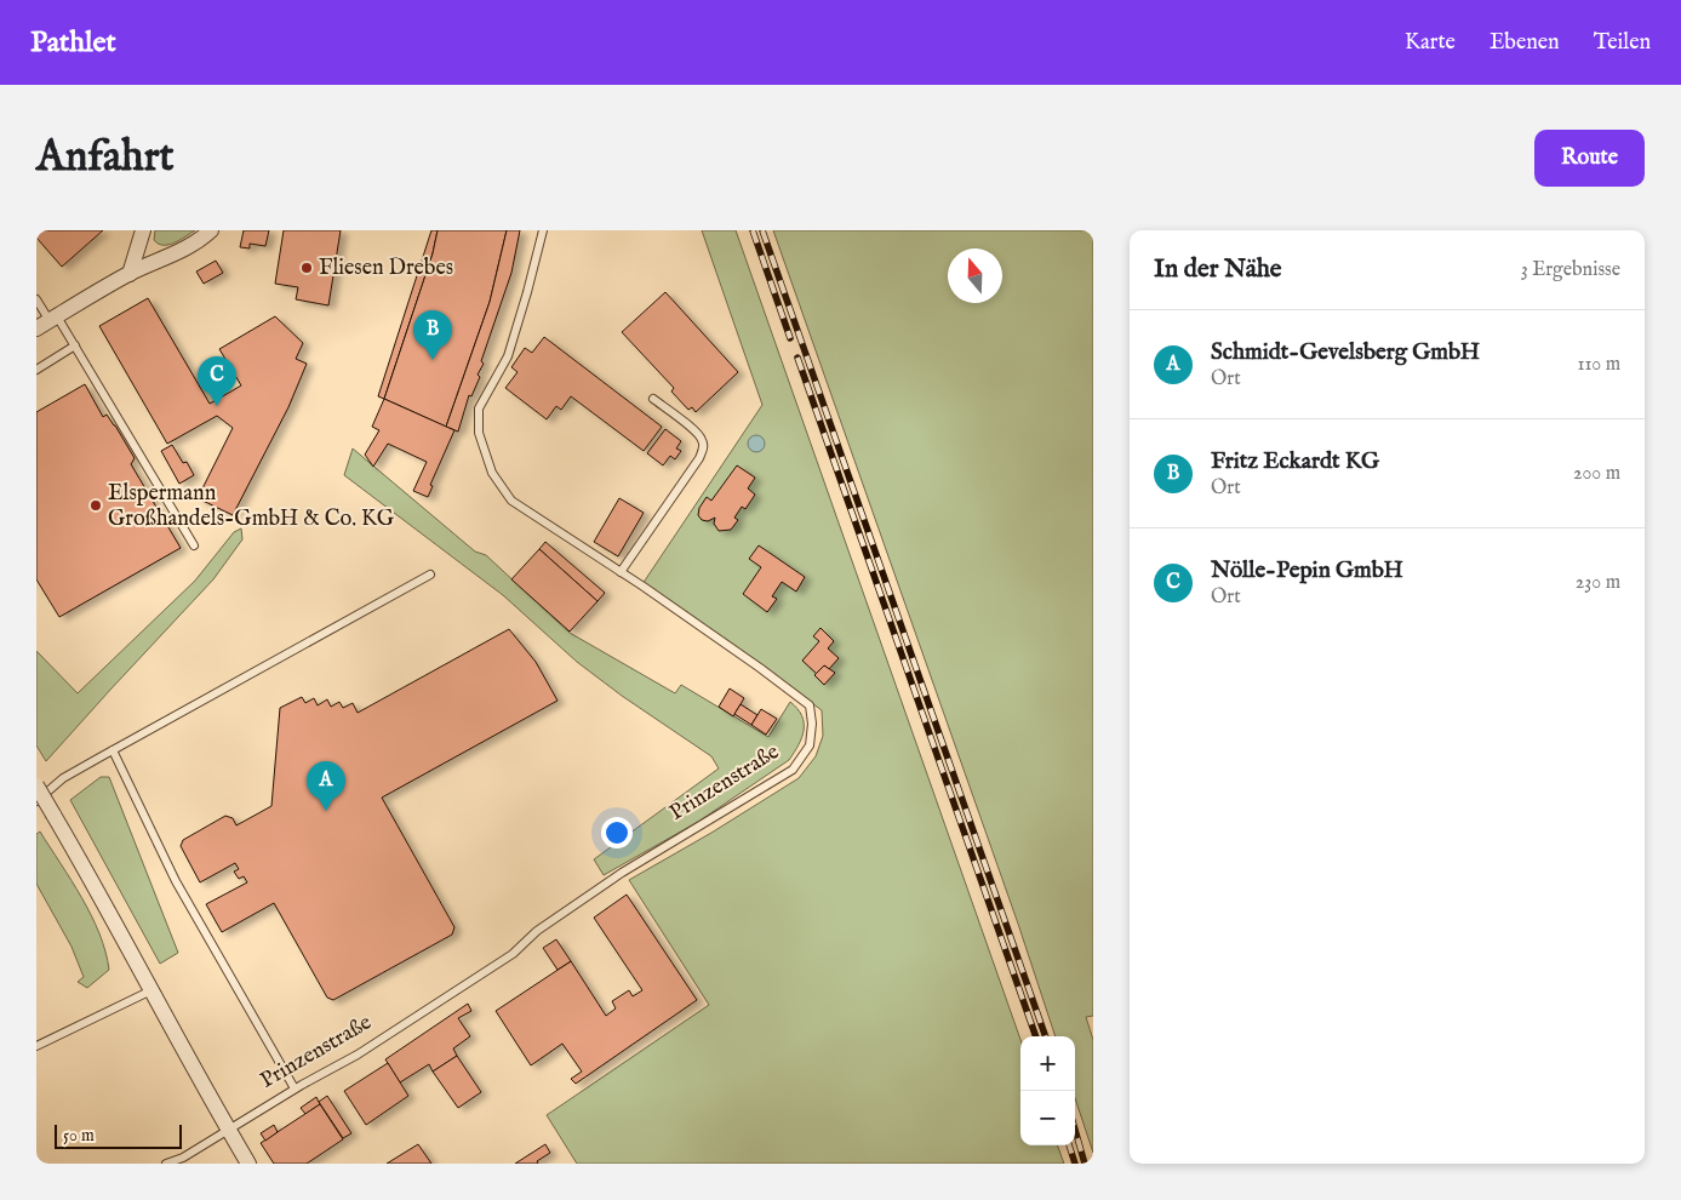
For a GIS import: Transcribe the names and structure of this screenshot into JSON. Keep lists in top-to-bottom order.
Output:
{
  "streets": {
    "lane": ["Prinzenstraße"]
  },
  "places": ["Fliesen Drebes", "Elspermann Großhandels-GmbH & Co. KG"],
  "scale_bar": "50 m",
  "north": "top",
  "page": {
    "header": "Pathlet",
    "nav": ["Karte", "Ebenen", "Teilen"],
    "buttons": "Route",
    "title": "Anfahrt",
    "heading": ["In der Nähe", "3 Ergebnisse"],
    "list": [
      {
        "mark": "A",
        "name": "Schmidt-Gevelsberg GmbH",
        "note": "Ort",
        "value": "110 m"
      },
      {
        "mark": "B",
        "name": "Fritz Eckardt KG",
        "note": "Ort",
        "value": "200 m"
      },
      {
        "mark": "C",
        "name": "Nölle-Pepin GmbH",
        "note": "Ort",
        "value": "230 m"
      }
    ],
    "pins": ["B", "C", "A"],
    "map_buttons": ["+", "−"],
    "scale": "50 m"
  }
}
